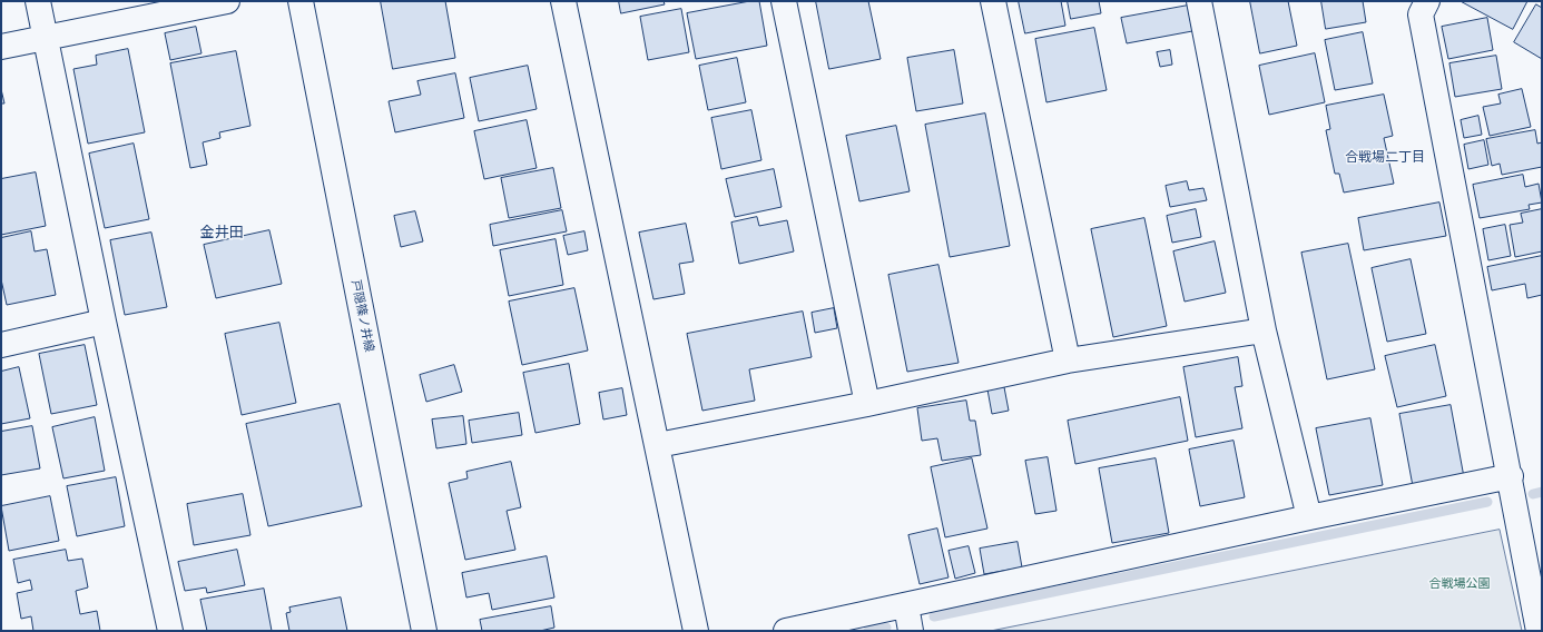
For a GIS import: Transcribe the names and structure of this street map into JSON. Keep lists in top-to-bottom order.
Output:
{
  "streets": {
    "street": ["戸隠篠ノ井線"]
  },
  "districts": ["合戦場二丁目", "金井田"],
  "parks": ["合戦場公園"]
}
